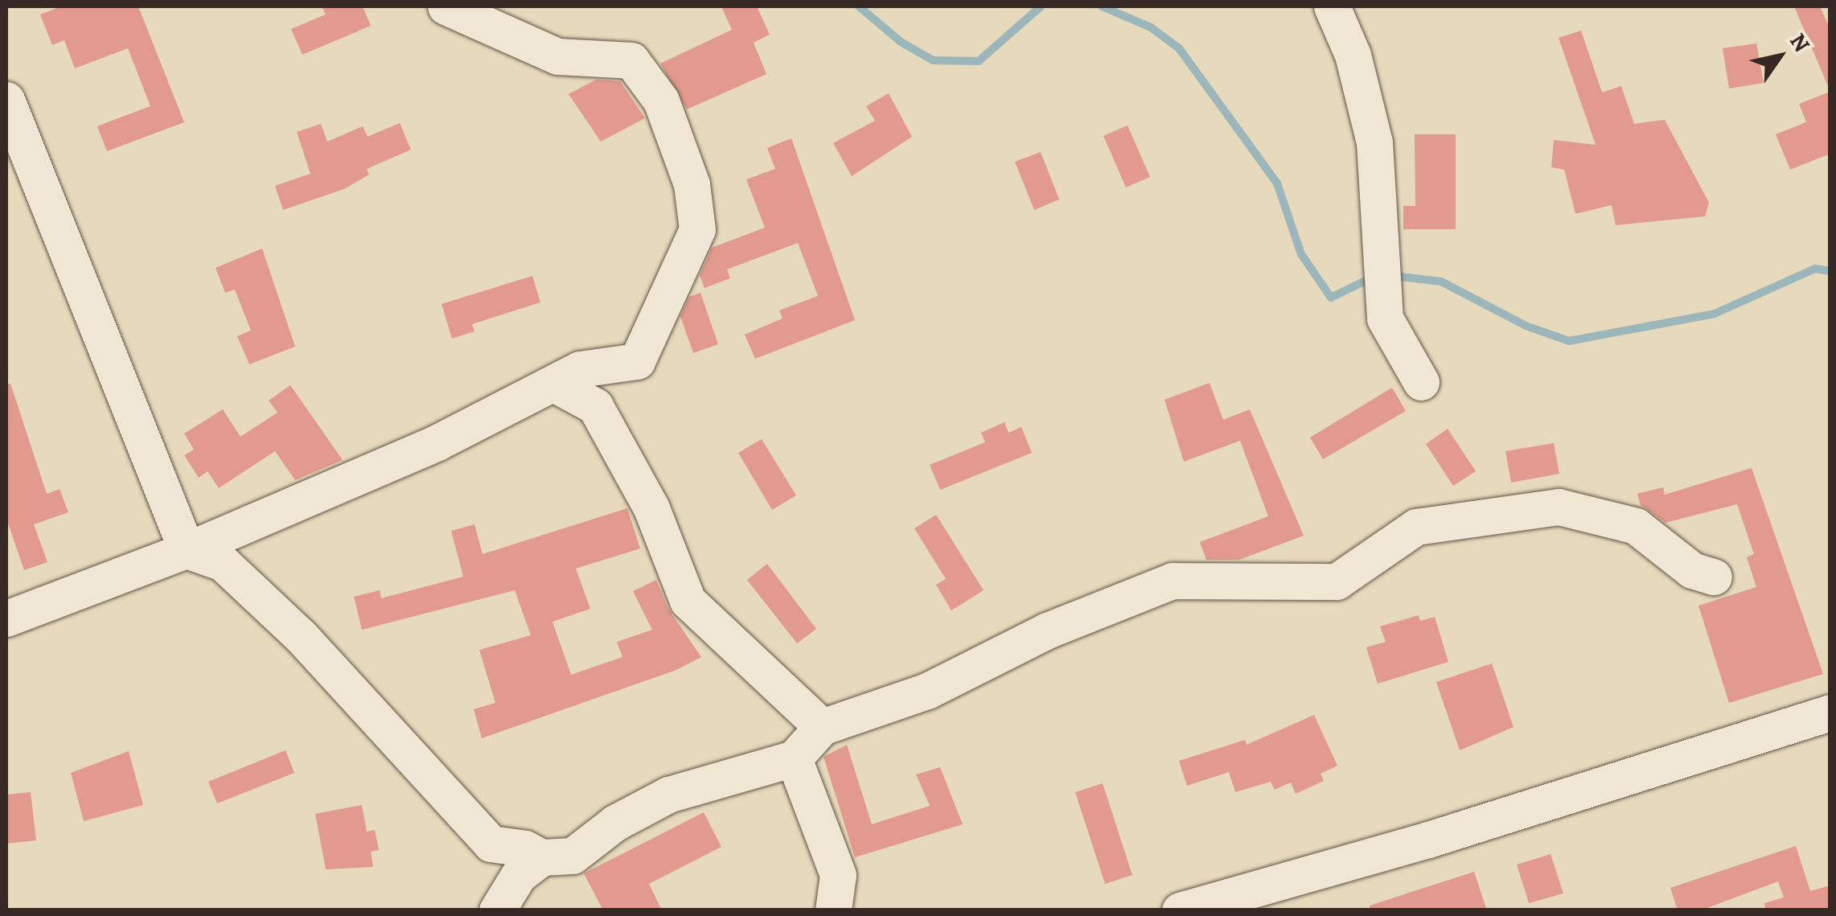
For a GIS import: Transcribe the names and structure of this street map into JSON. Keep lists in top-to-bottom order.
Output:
{
  "north": "top right"
}
